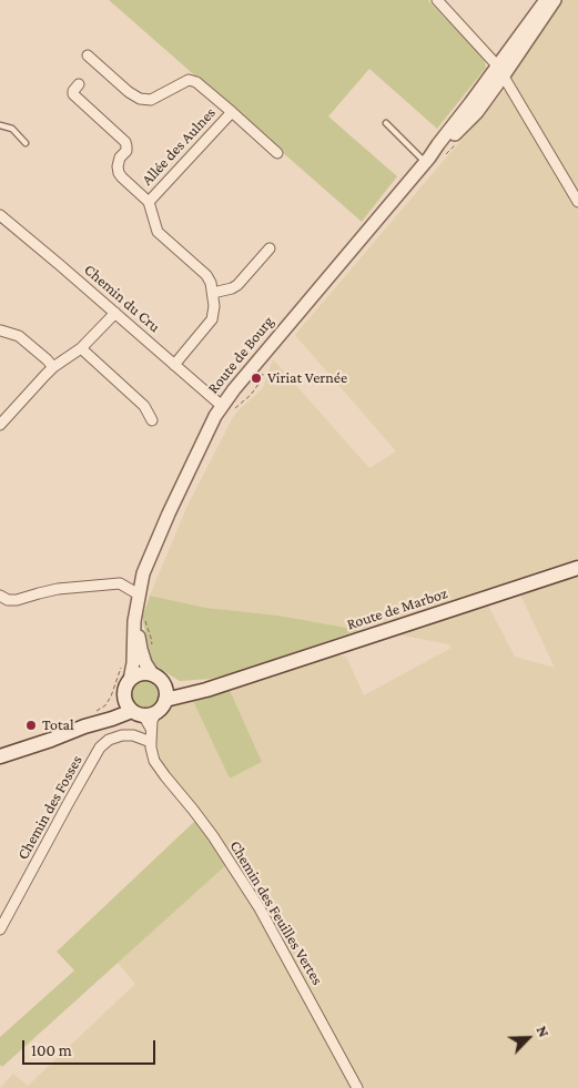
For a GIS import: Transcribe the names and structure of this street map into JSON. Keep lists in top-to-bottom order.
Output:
{
  "streets": {
    "main road": ["Route de Marboz"],
    "street": [
      "Allée des Aulnes",
      "Chemin du Cru",
      "Route de Bourg",
      "Chemin des Fosses",
      "Chemin des Feuilles Vertes"
    ]
  },
  "crossings": [
    ["Chemin du Cru", "Route de Bourg"],
    ["Route de Bourg", "Route de Marboz"],
    ["Chemin des Fosses", "Chemin des Feuilles Vertes"]
  ],
  "places": ["Viriat Vernée", "Total"],
  "scale_bar": "100 m",
  "north": "top right"
}
